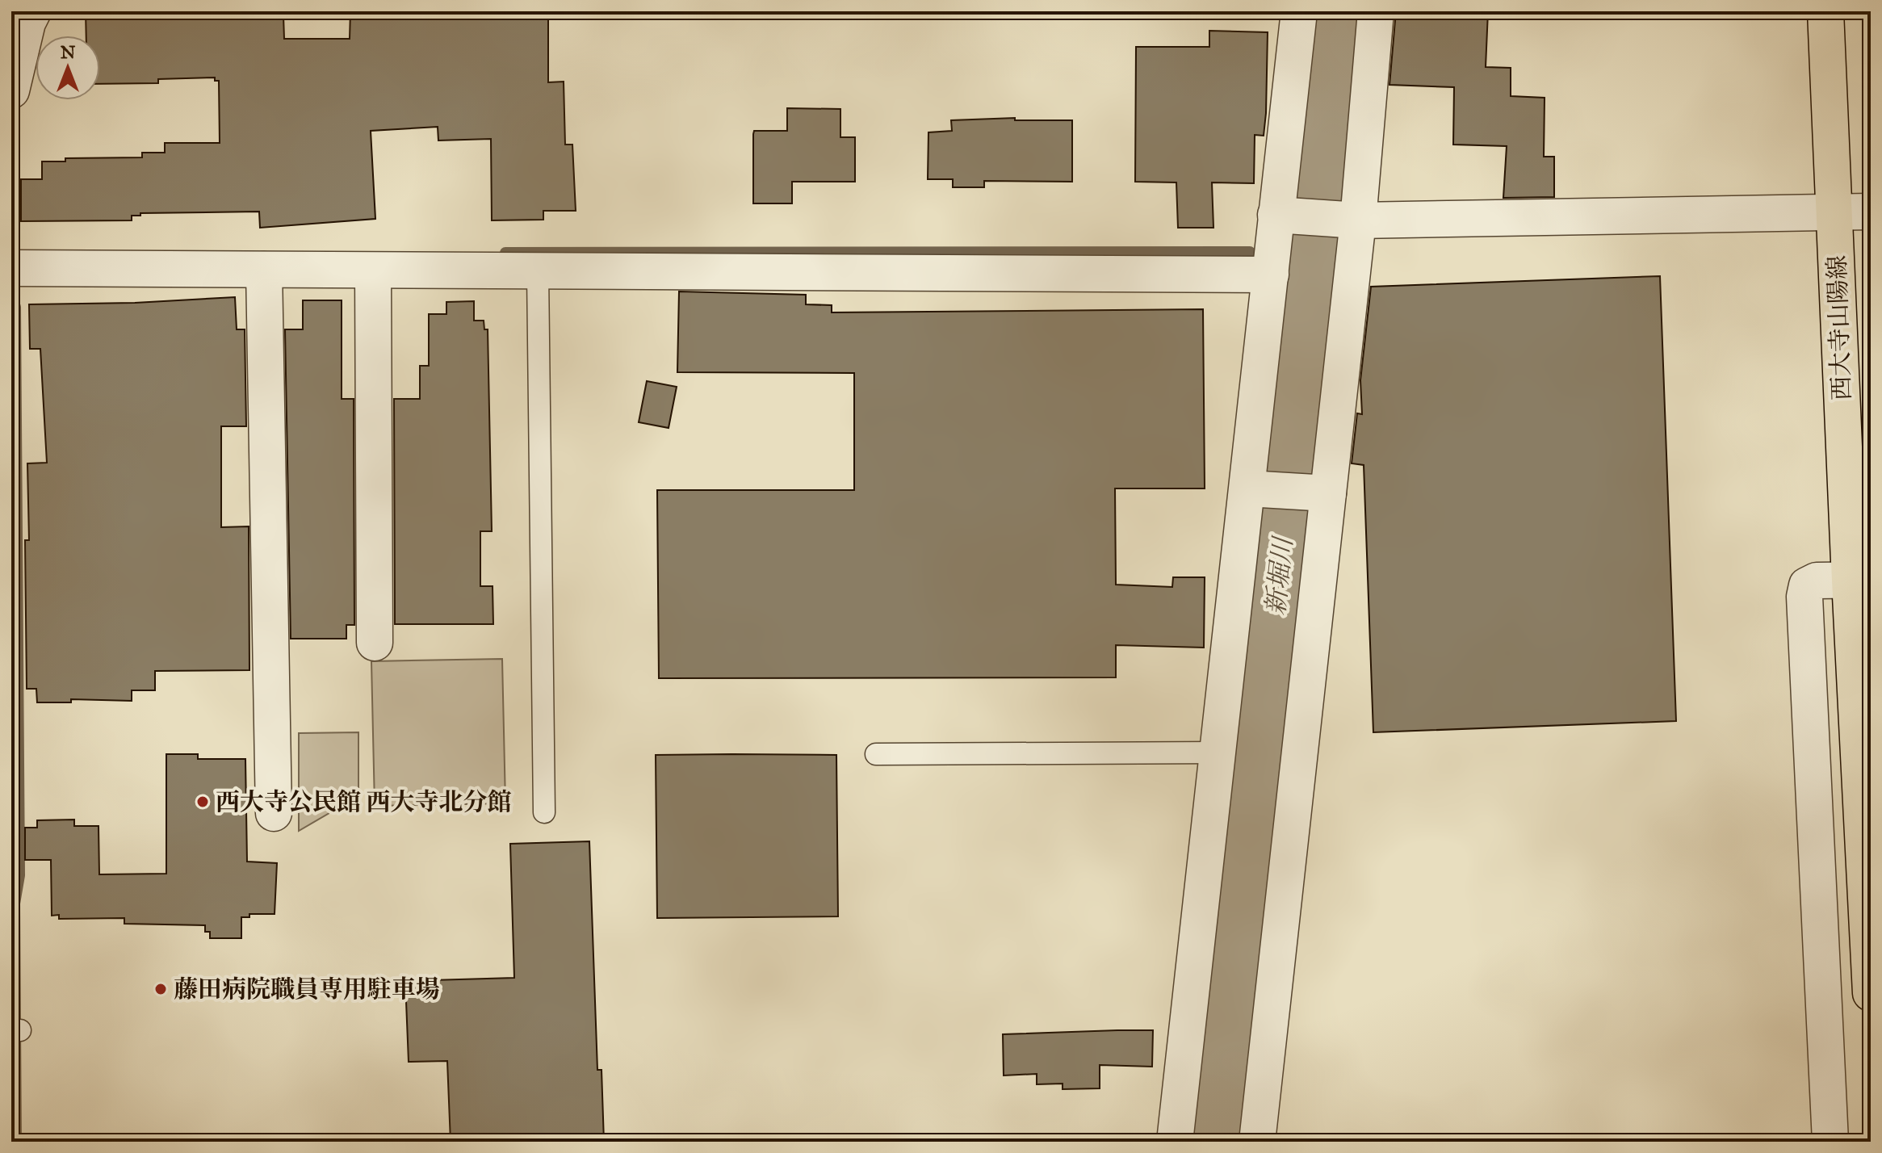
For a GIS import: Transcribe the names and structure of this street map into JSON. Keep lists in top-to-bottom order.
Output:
{
  "streets": {
    "main road": ["西大寺山陽線"]
  },
  "water": ["新堀川"],
  "places": ["西大寺公民館 西大寺北分館", "藤田病院職員専用駐車場"],
  "north": "top"
}
